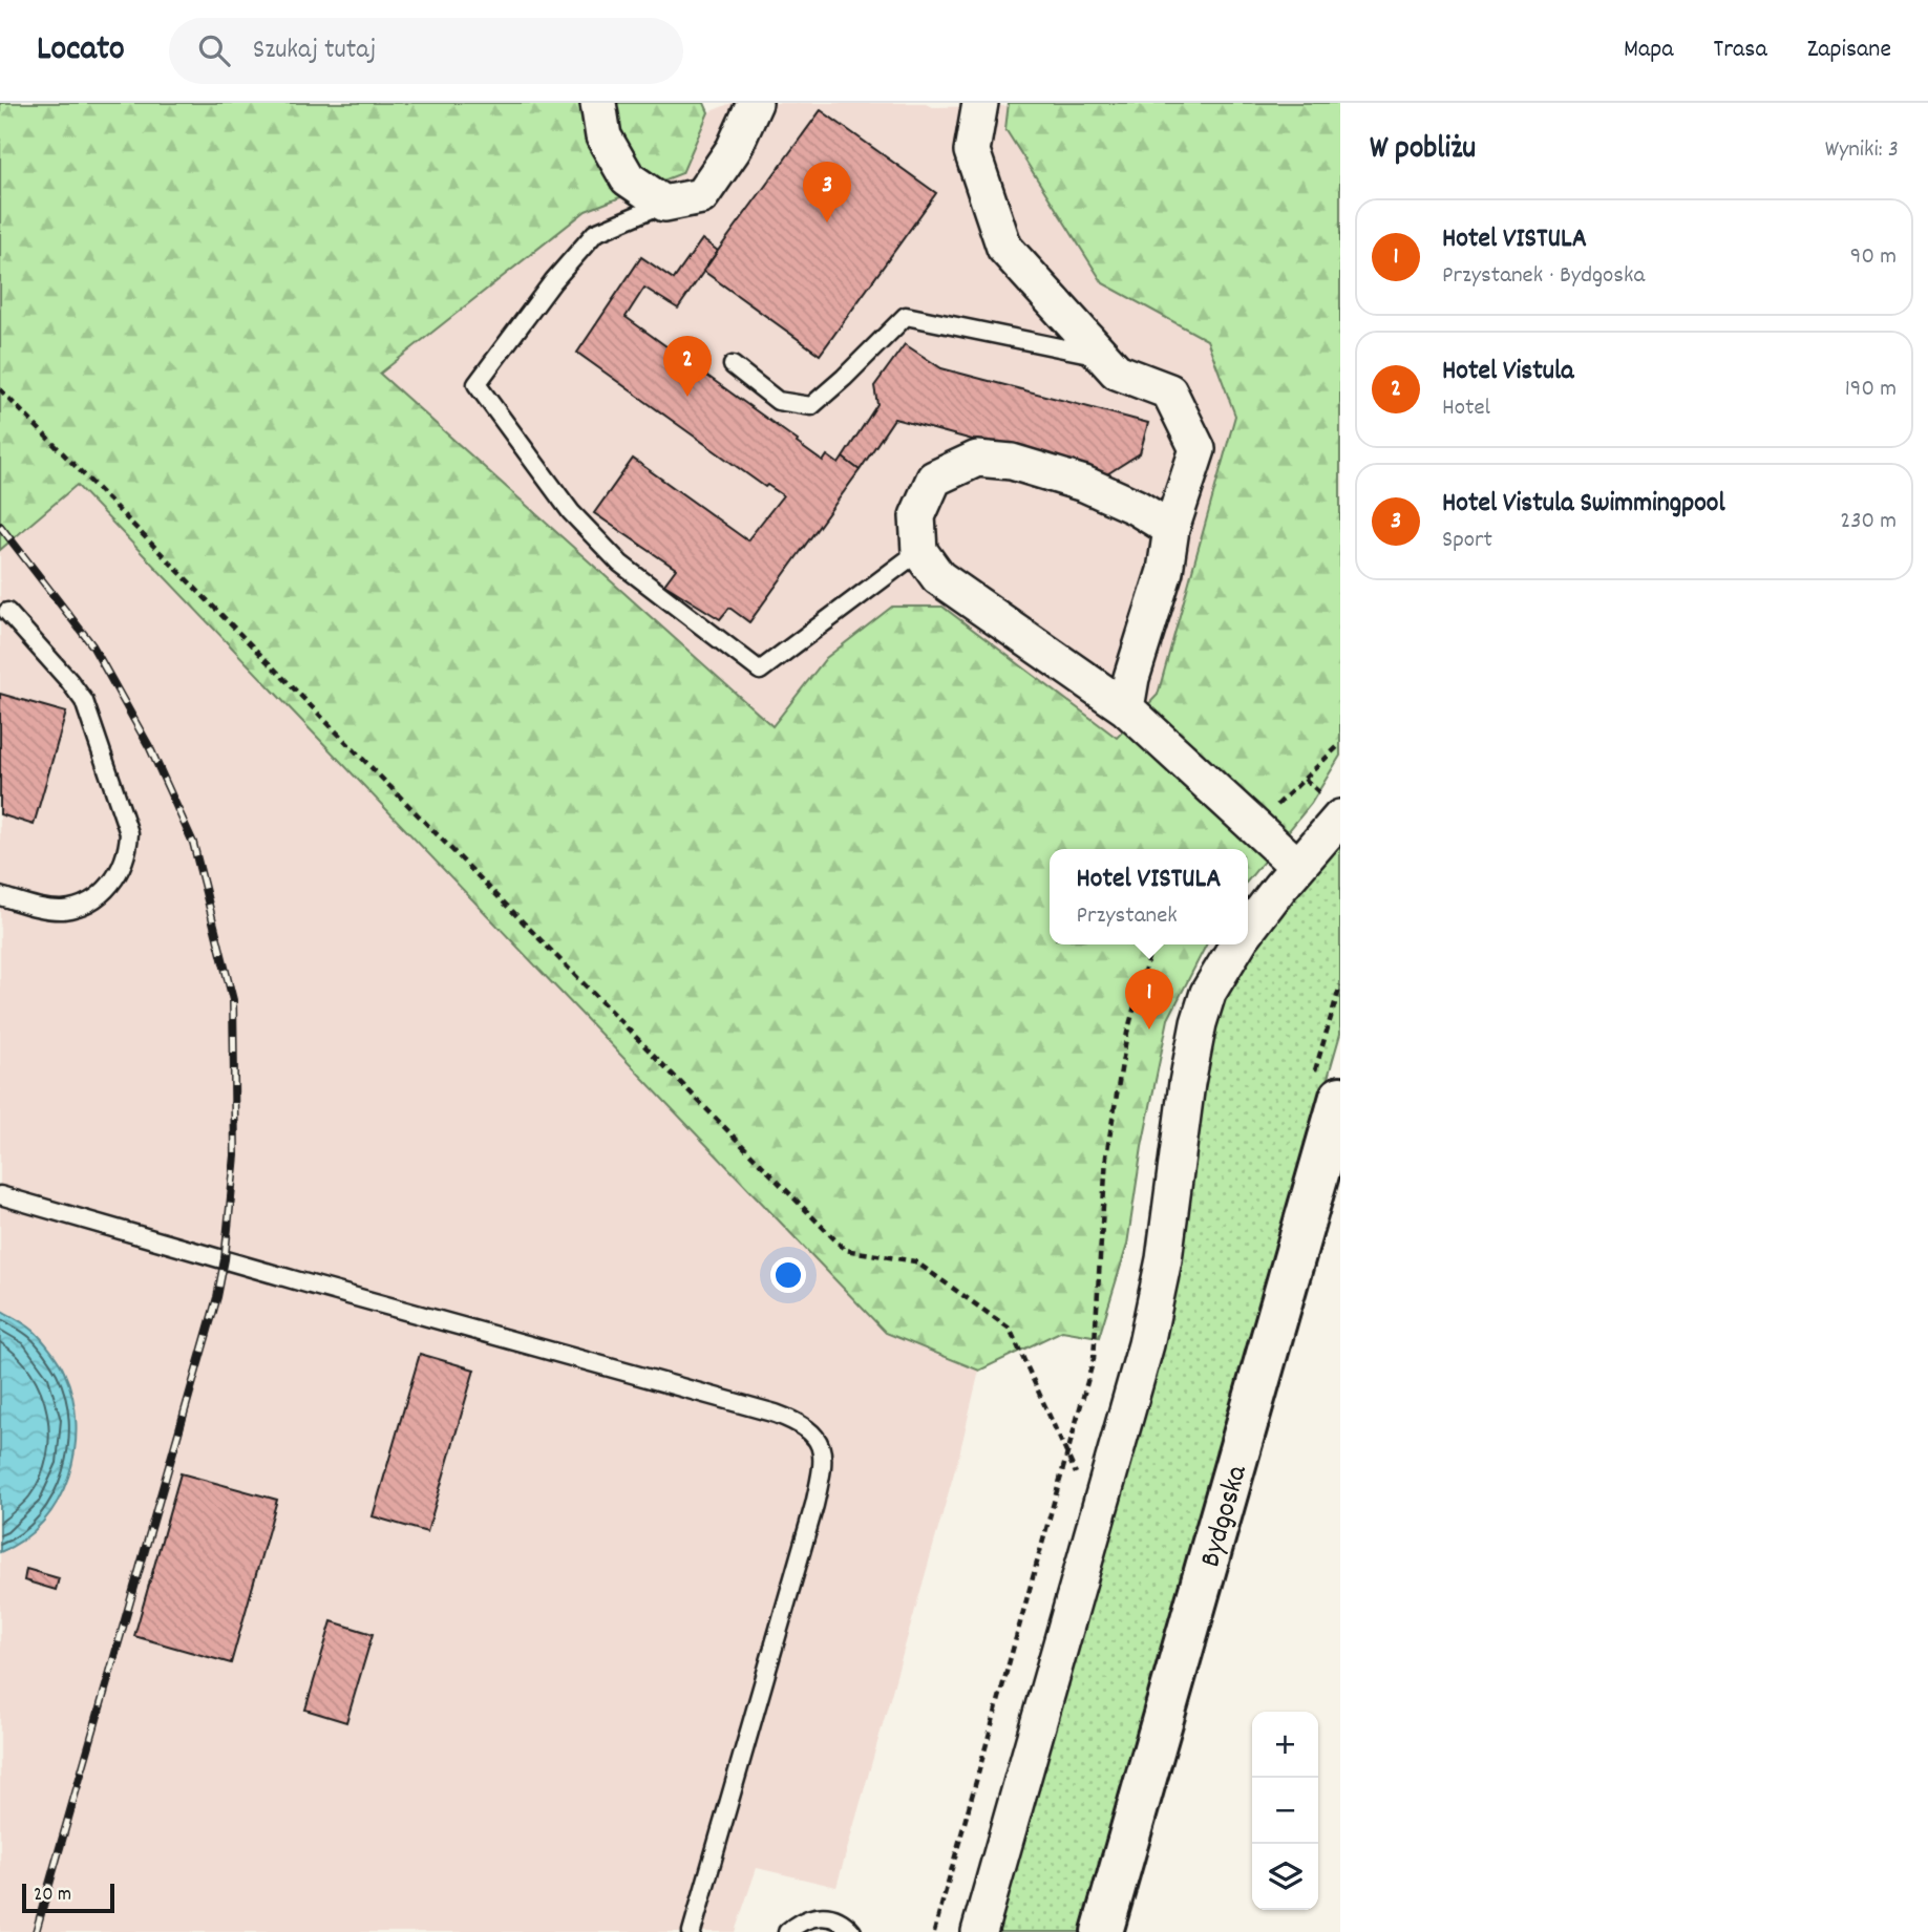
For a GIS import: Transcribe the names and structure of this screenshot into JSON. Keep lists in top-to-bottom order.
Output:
{
  "streets": {
    "street": ["Bydgoska"]
  },
  "scale_bar": "20 m",
  "page": {
    "header": "Locato",
    "search": "Szukaj tutaj",
    "nav": ["Mapa", "Trasa", "Zapisane"],
    "heading": ["W pobliżu", "Wyniki: 3"],
    "pins": ["3", "2", "1"],
    "list": [
      {
        "mark": "1",
        "name": "Hotel VISTULA",
        "note": "Przystanek · Bydgoska",
        "value": "90 m"
      },
      {
        "mark": "2",
        "name": "Hotel Vistula",
        "note": "Hotel",
        "value": "190 m"
      },
      {
        "mark": "3",
        "name": "Hotel Vistula Swimmingpool",
        "note": "Sport",
        "value": "230 m"
      }
    ],
    "popup": ["Hotel VISTULA", "Przystanek"],
    "map_buttons": ["+", "−"],
    "scale": "20 m"
  }
}
